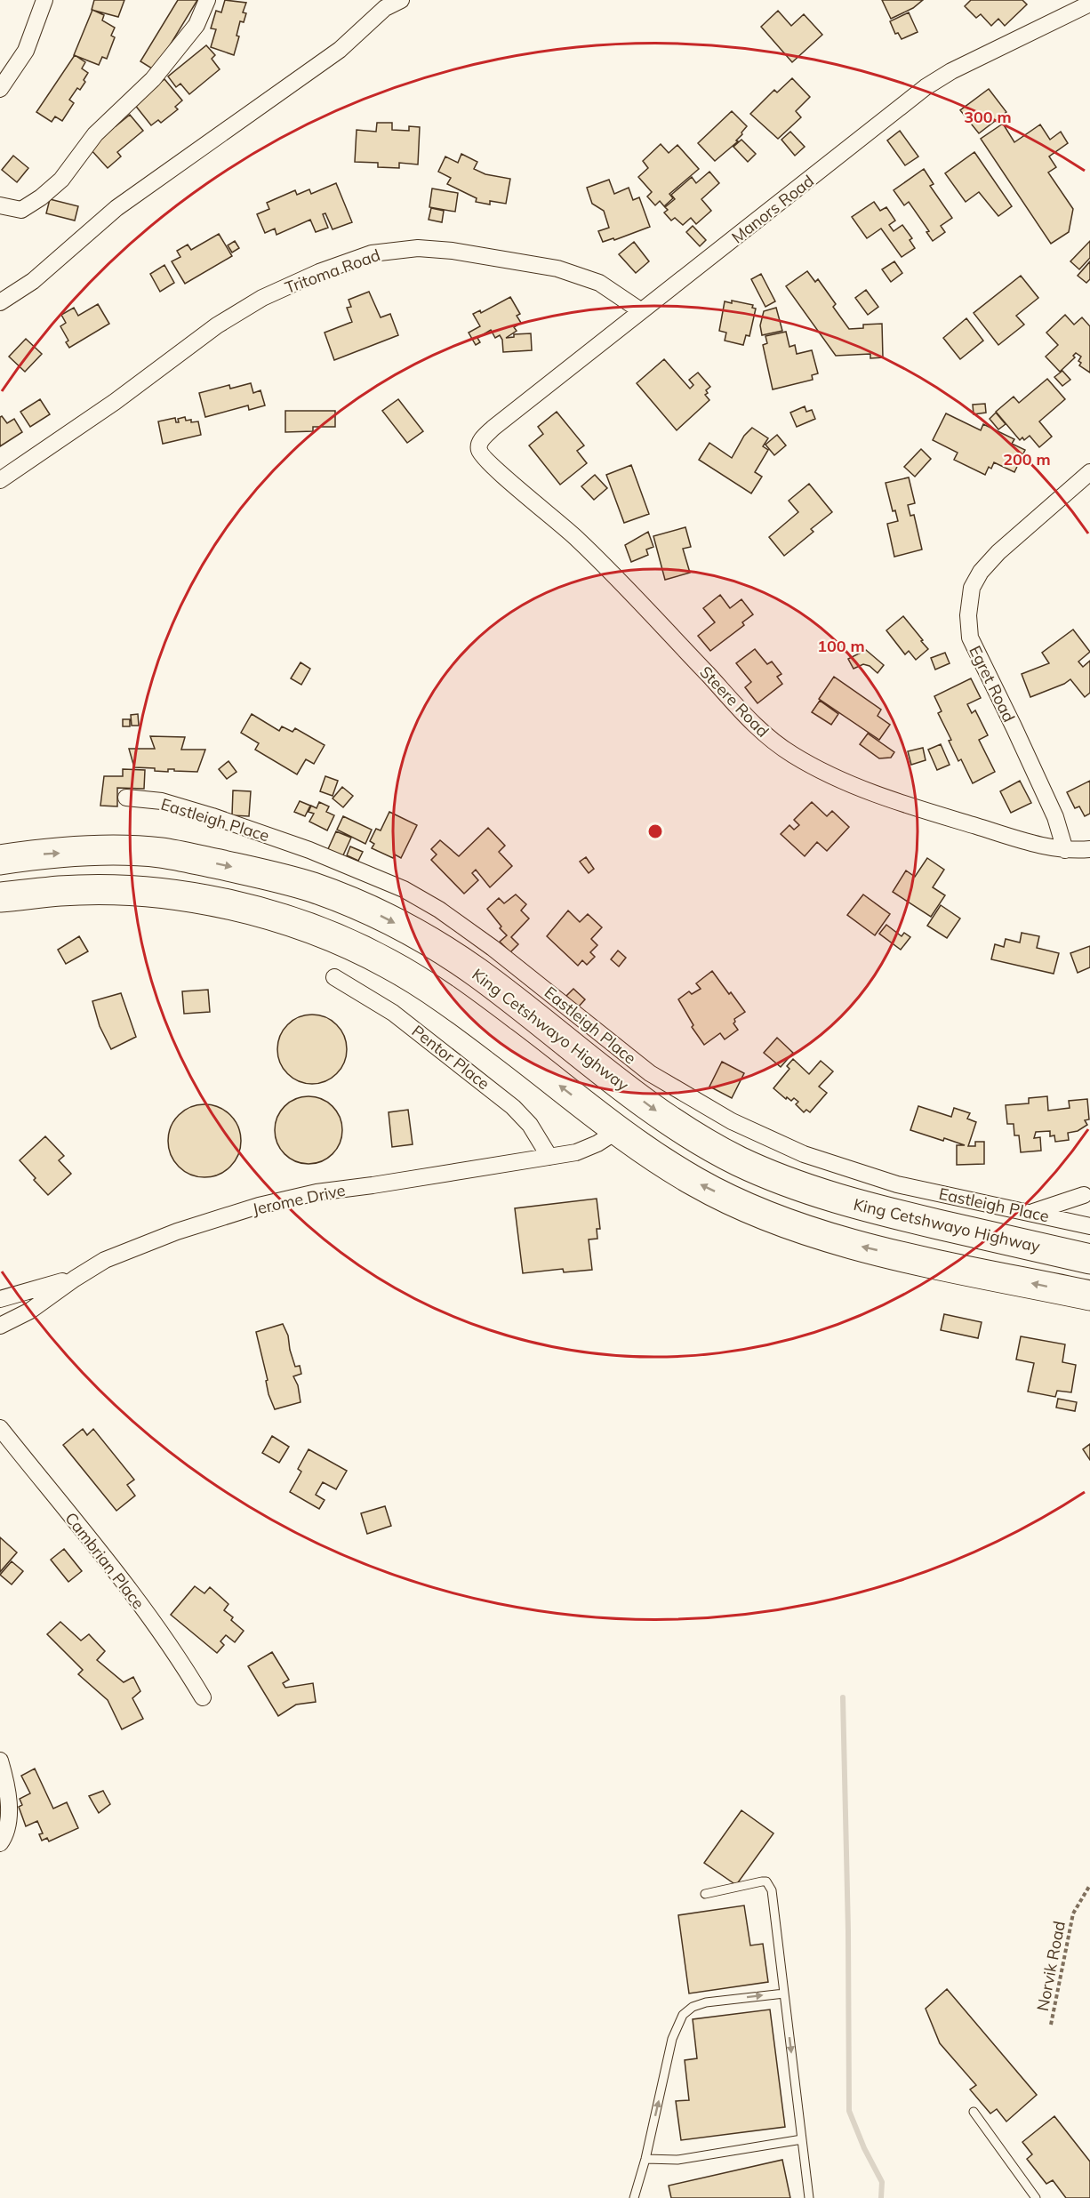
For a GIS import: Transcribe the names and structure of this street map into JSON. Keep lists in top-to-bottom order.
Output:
{
  "streets": {
    "highway": ["King Cetshwayo Highway"],
    "street": [
      "Manors Road",
      "Tritoma Road",
      "Egret Road",
      "Steere Road",
      "Eastleigh Place",
      "Pentor Place",
      "Jerome Drive",
      "Cambrian Place"
    ],
    "path": ["Norvik Road"]
  },
  "crossings": [
    ["Manors Road", "Tritoma Road"],
    ["Manors Road", "Steere Road"],
    ["Egret Road", "Steere Road"],
    ["Pentor Place", "Jerome Drive"]
  ],
  "rings": ["300 m", "200 m", "100 m"]
}
